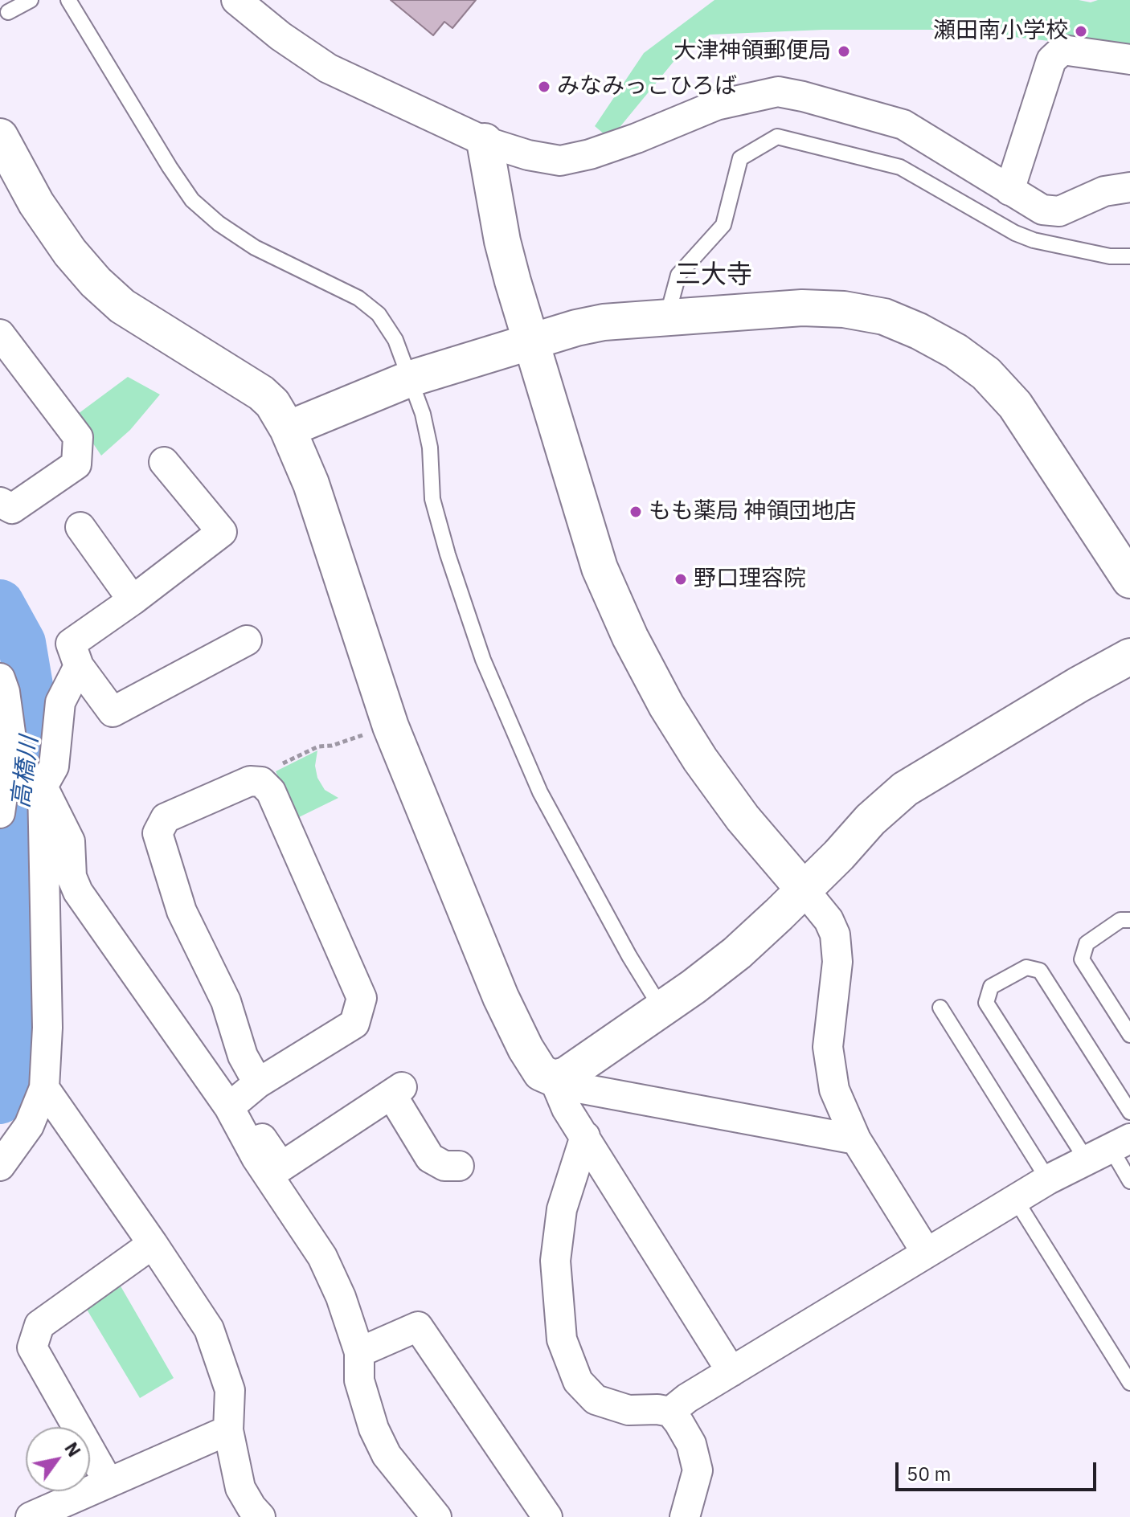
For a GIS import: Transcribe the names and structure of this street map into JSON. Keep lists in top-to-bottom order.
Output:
{
  "districts": ["三大寺"],
  "water": ["高橋川"],
  "places": [
    "瀬田南小学校",
    "大津神領郵便局",
    "みなみっこひろば",
    "もも薬局 神領団地店",
    "野口理容院"
  ],
  "scale_bar": "50 m",
  "north": "top right"
}
